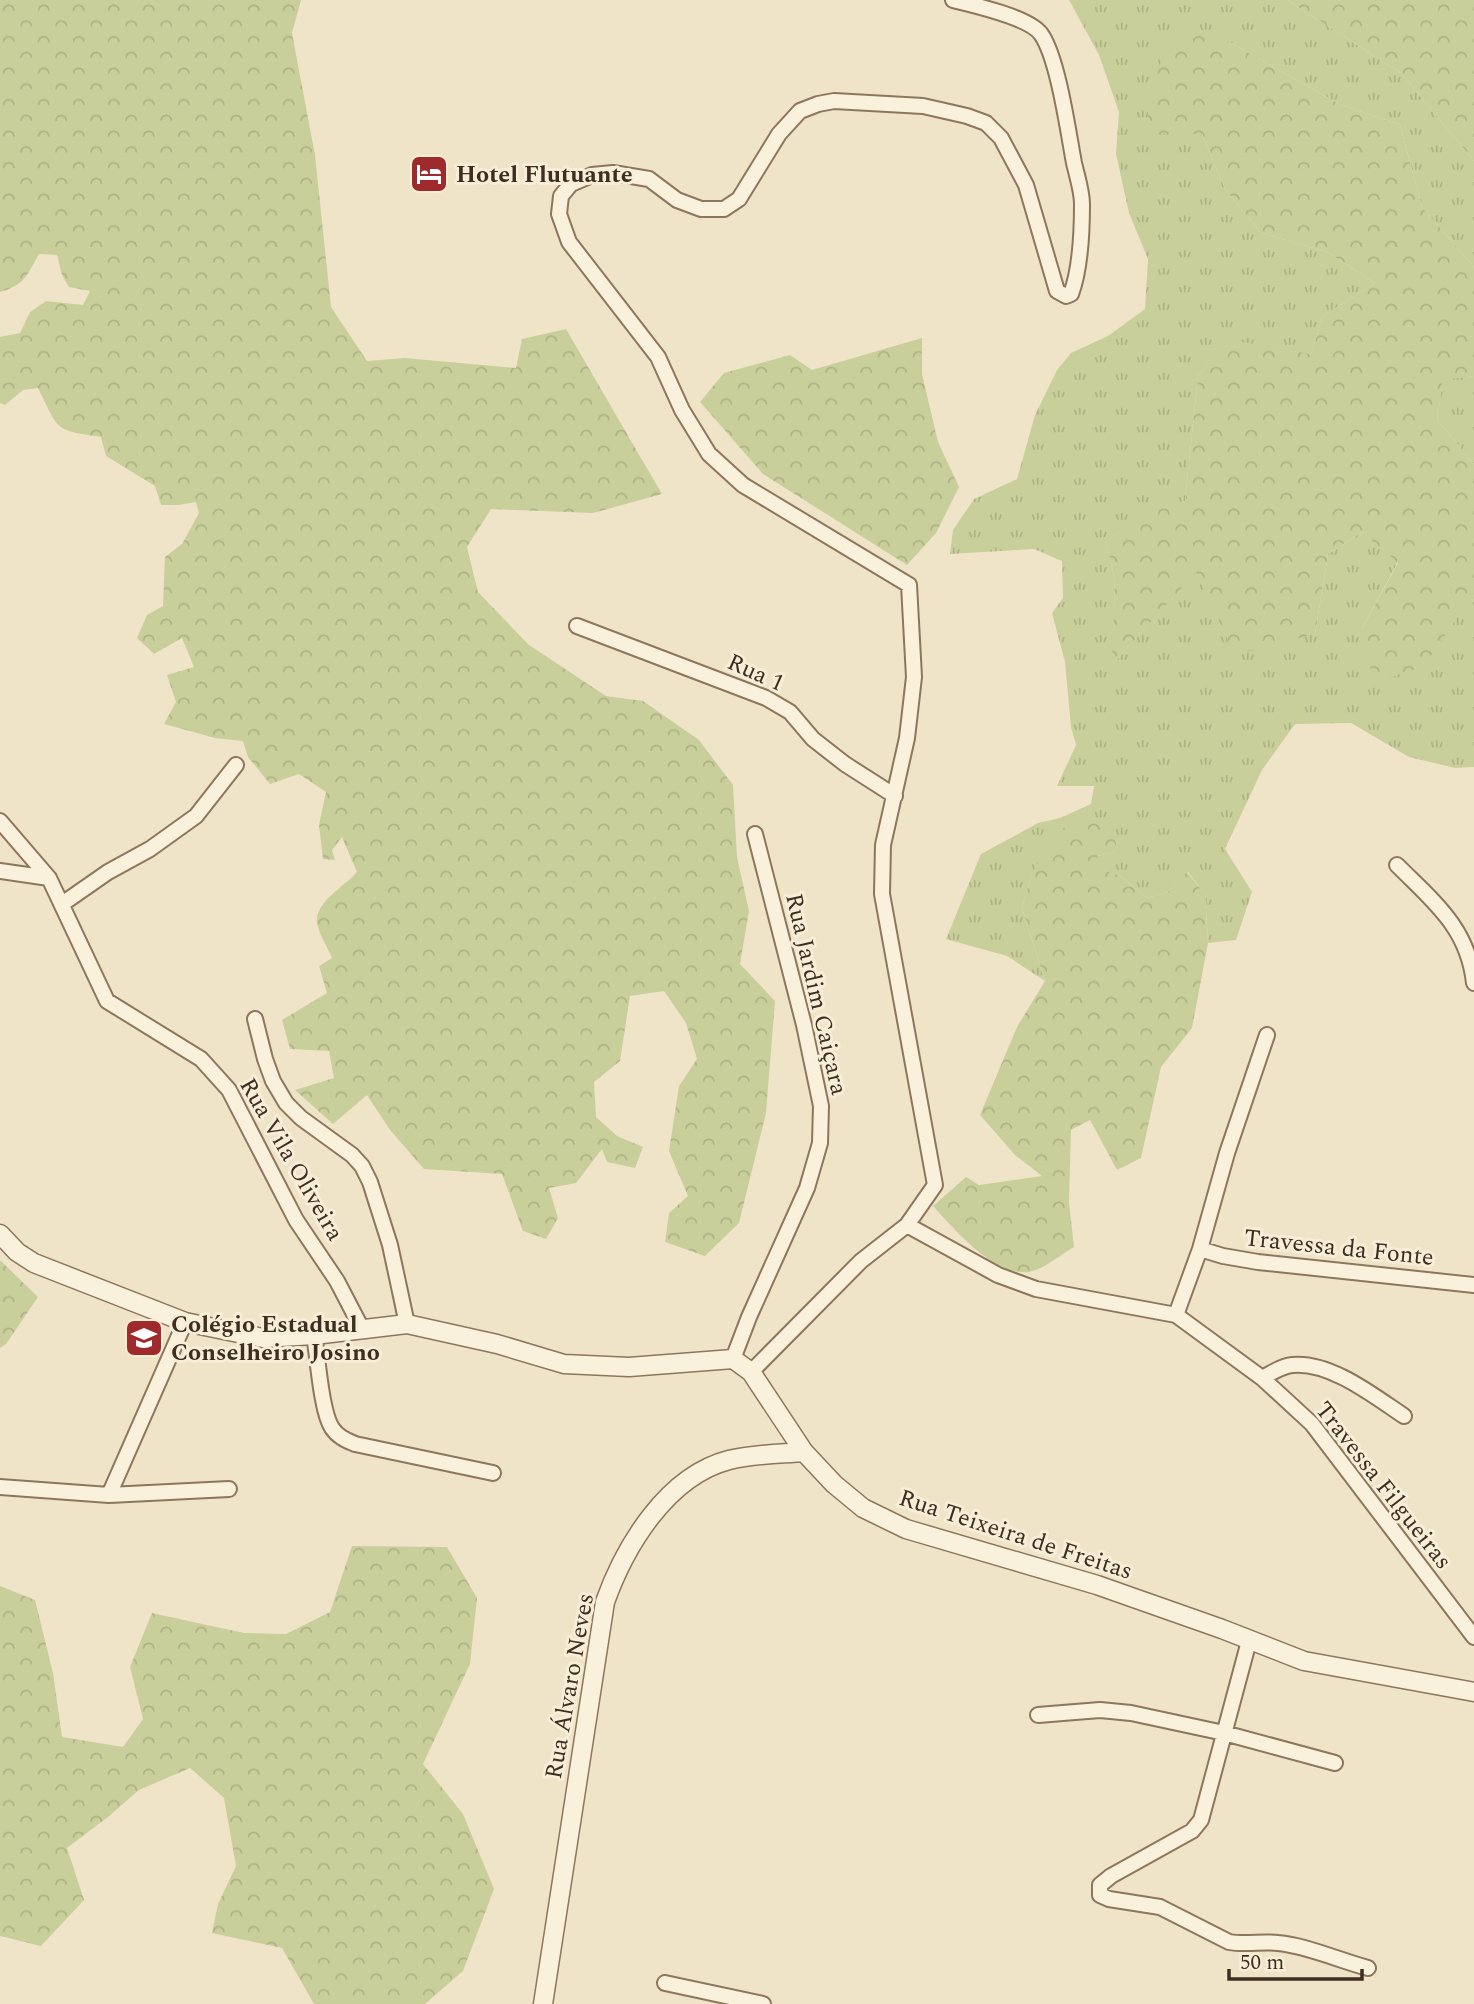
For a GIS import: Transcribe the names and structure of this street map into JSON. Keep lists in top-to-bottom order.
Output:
{
  "streets": {
    "street": [
      "Rua 1",
      "Rua Jardim Caiçara",
      "Rua Vila Oliveira",
      "Travessa da Fonte",
      "Travessa Filgueiras",
      "Rua Teixeira de Freitas",
      "Rua Álvaro Neves"
    ]
  },
  "crossings": [
    ["Rua Jardim Caiçara", "Rua Teixeira de Freitas"],
    ["Rua Teixeira de Freitas", "Rua Álvaro Neves"]
  ],
  "places": {
    "hotel": ["Hotel Flutuante"],
    "school or university": ["Colégio Estadual Conselheiro Josino"]
  },
  "scale_bar": "50 m"
}
